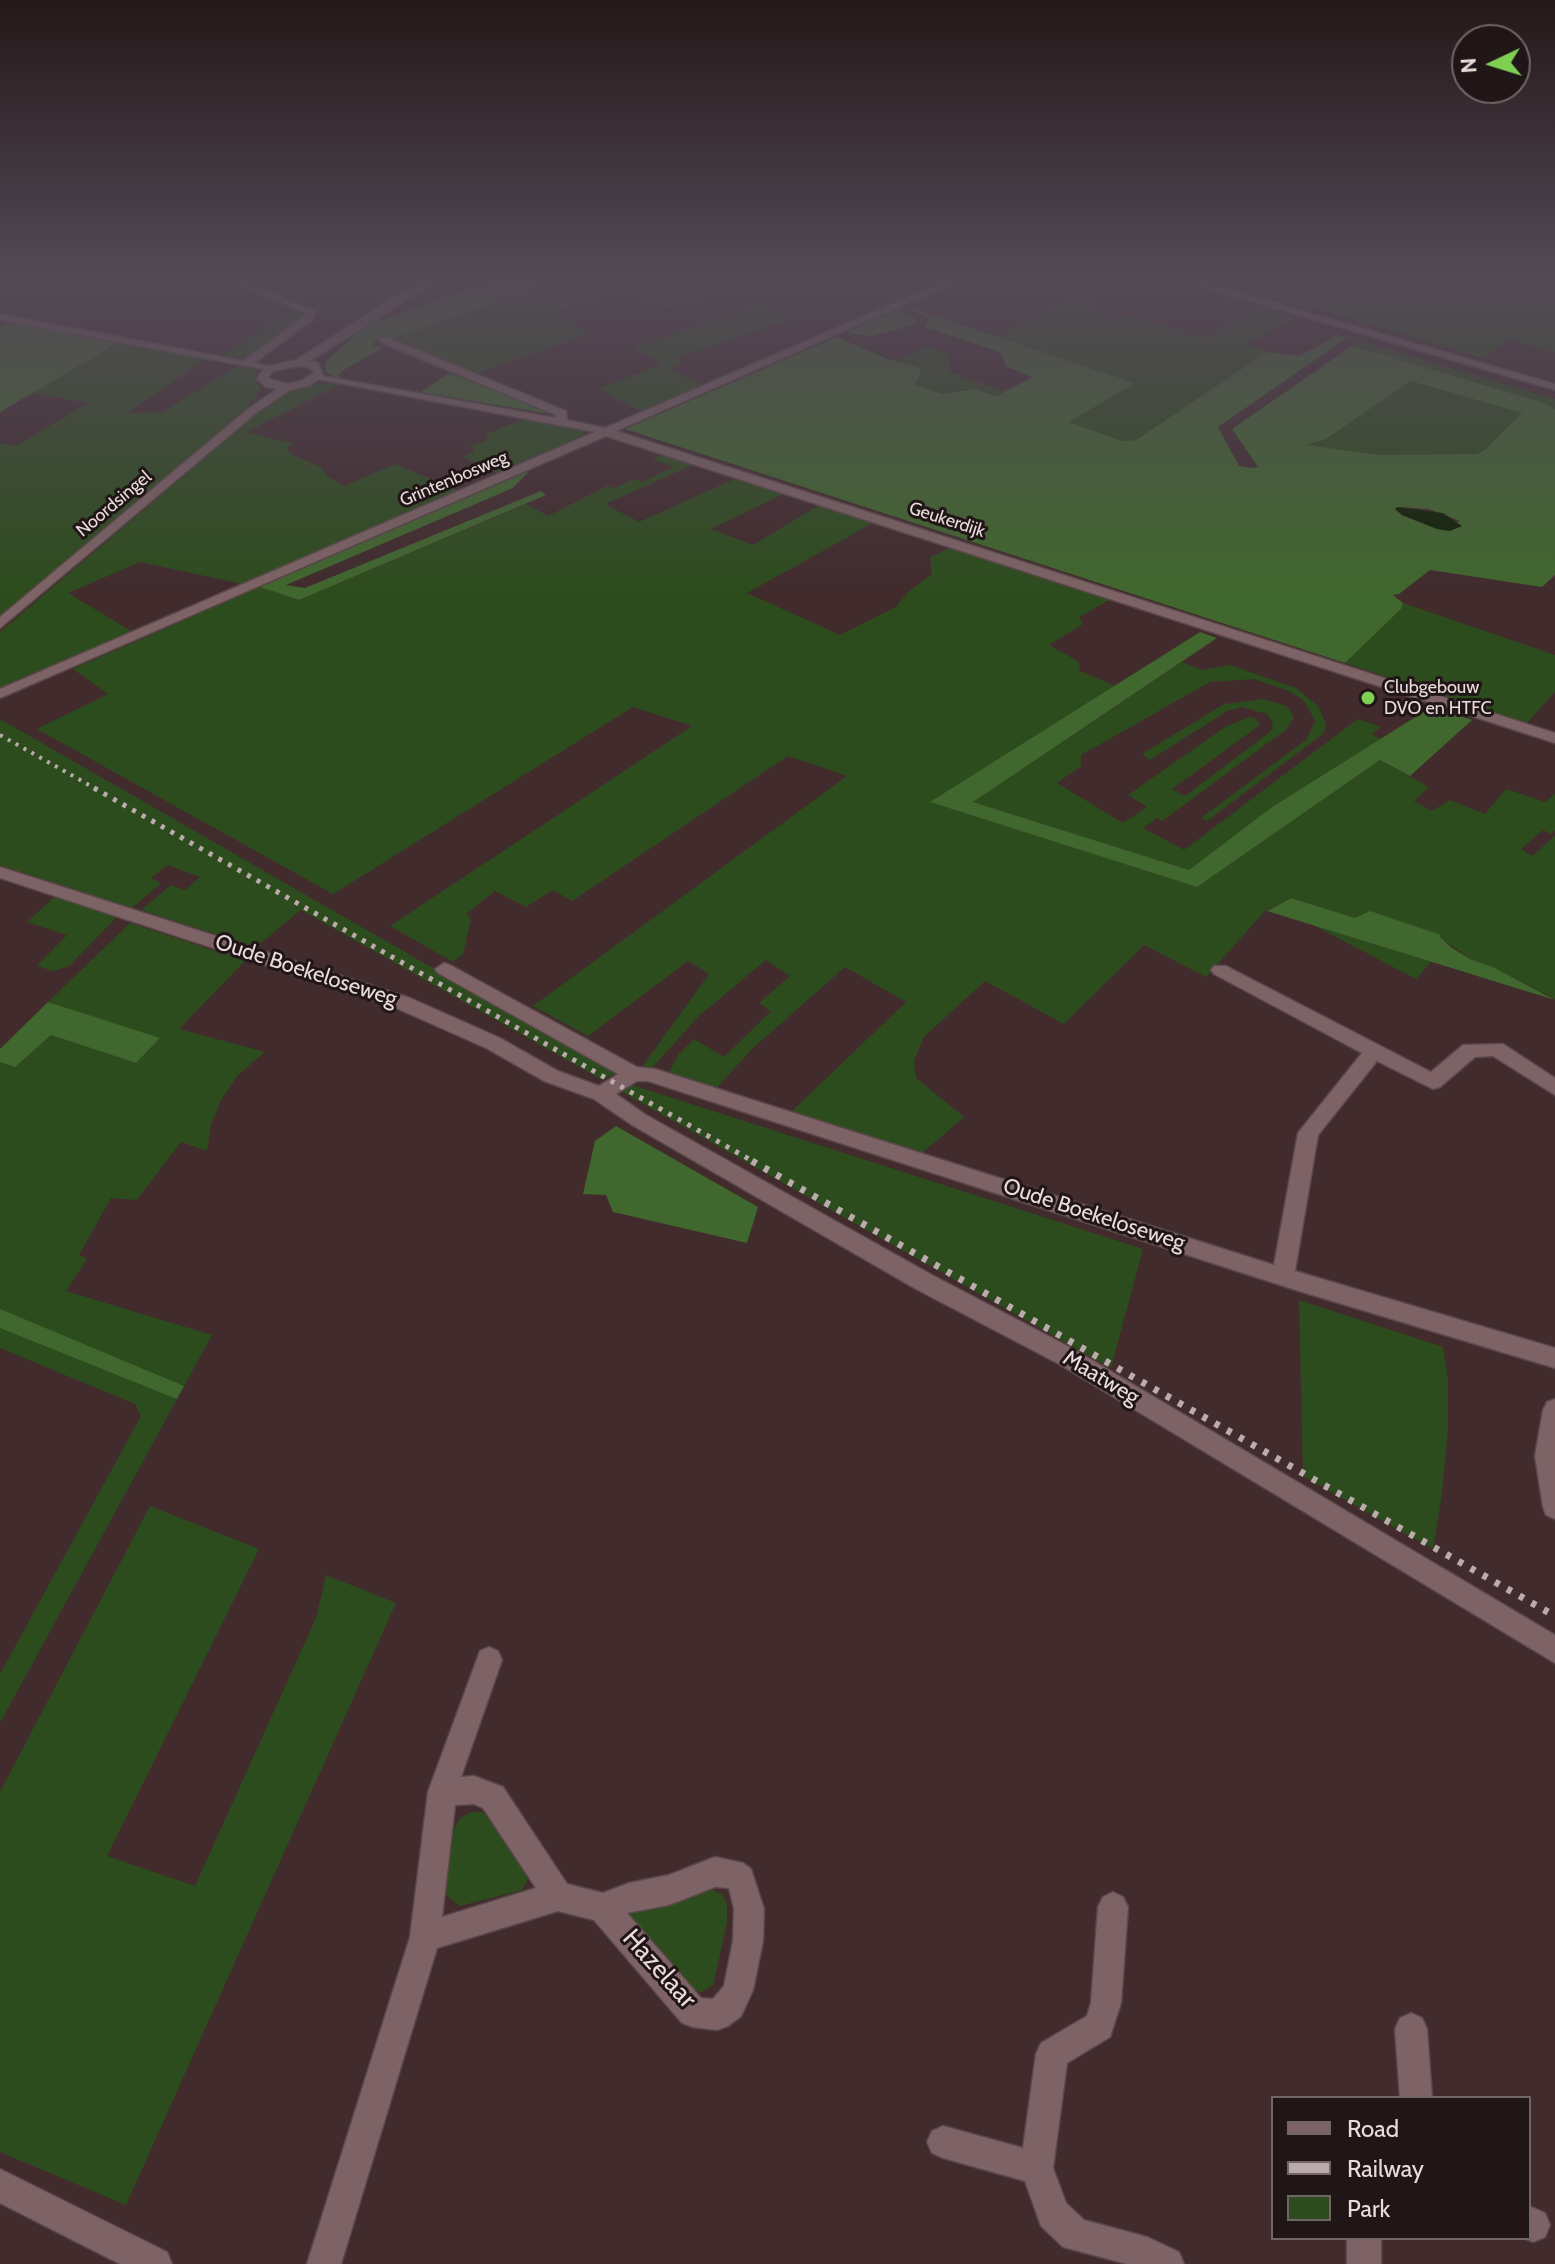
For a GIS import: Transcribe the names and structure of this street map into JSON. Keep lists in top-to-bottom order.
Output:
{
  "streets": {
    "street": [
      "Grintenbosweg",
      "Noordsingel",
      "Geukerdijk",
      "Oude Boekeloseweg",
      "Maatweg",
      "Hazelaar"
    ]
  },
  "crossings": [
    ["Grintenbosweg", "Geukerdijk"],
    ["Oude Boekeloseweg", "Maatweg"]
  ],
  "places": ["Clubgebouw DVO en HTFC"],
  "legend": ["Road", "Railway", "Park"],
  "north": "left"
}
